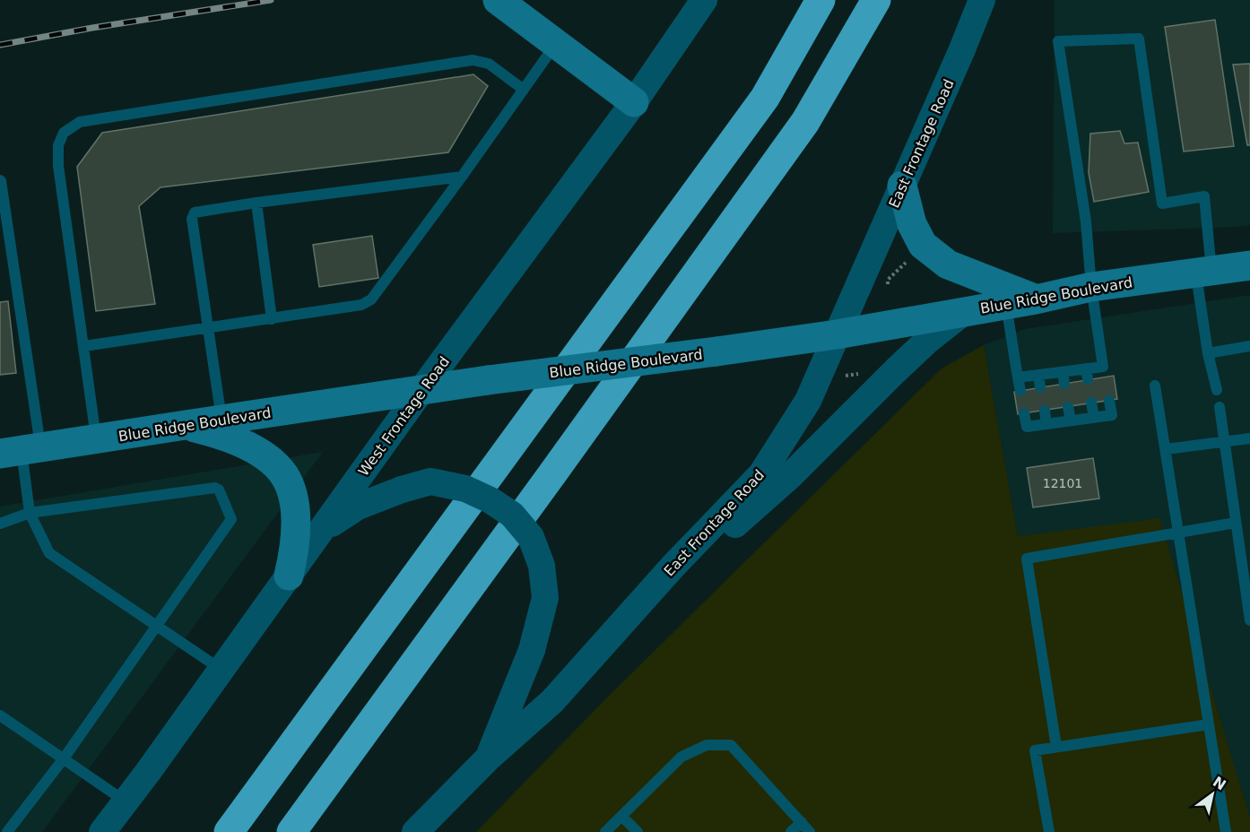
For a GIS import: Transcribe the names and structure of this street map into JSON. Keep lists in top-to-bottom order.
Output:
{
  "streets": {
    "main road": ["Blue Ridge Boulevard"],
    "street": ["East Frontage Road", "West Frontage Road"]
  },
  "crossings": [
    ["East Frontage Road", "Blue Ridge Boulevard"],
    ["Blue Ridge Boulevard", "West Frontage Road"]
  ],
  "house_numbers": ["12101"],
  "north": "top right"
}
